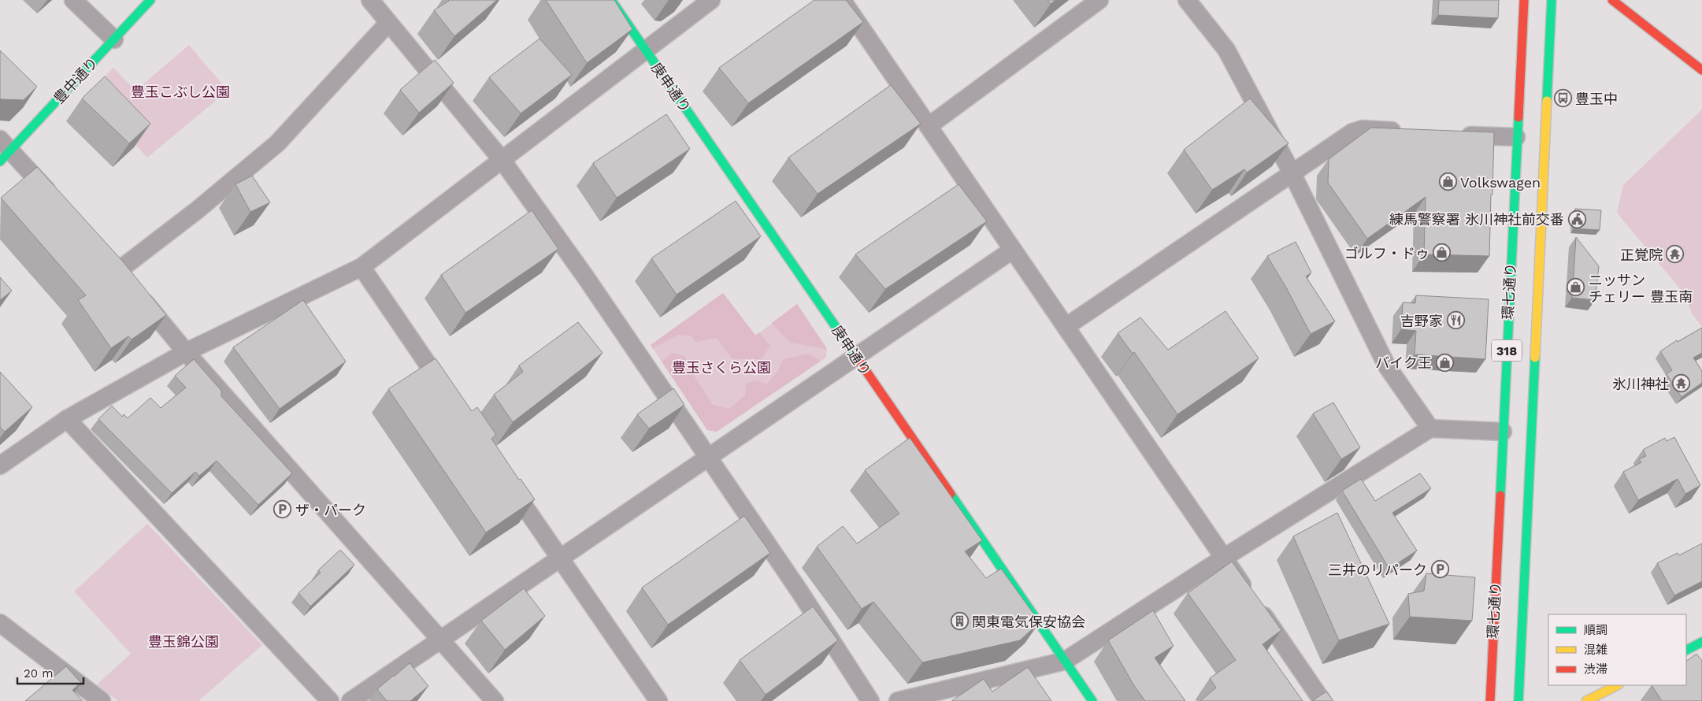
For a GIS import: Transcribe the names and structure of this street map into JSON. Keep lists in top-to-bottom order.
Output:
{
  "streets": {
    "main road": [
      "豊中通り",
      "庚申通り",
      "環七通り",
      "318"
    ]
  },
  "parks": ["豊玉こぶし公園", "豊玉さくら公園", "豊玉錦公園"],
  "places": {
    "bus stop": ["豊玉中"],
    "shop": [
      "Volkswagen",
      "ゴルフ・ドゥ",
      "ニッサン チェリー 豊玉南",
      "バイク王"
    ],
    "public building": ["練馬警察署 氷川神社前交番"],
    "temple": ["正覚院", "氷川神社"],
    "restaurant": ["吉野家"],
    "parking": ["ザ・パーク", "三井のリパーク"],
    "building": ["関東電気保安協会"]
  },
  "legend": ["順調", "混雑", "渋滞"],
  "scale_bar": "20 m"
}
